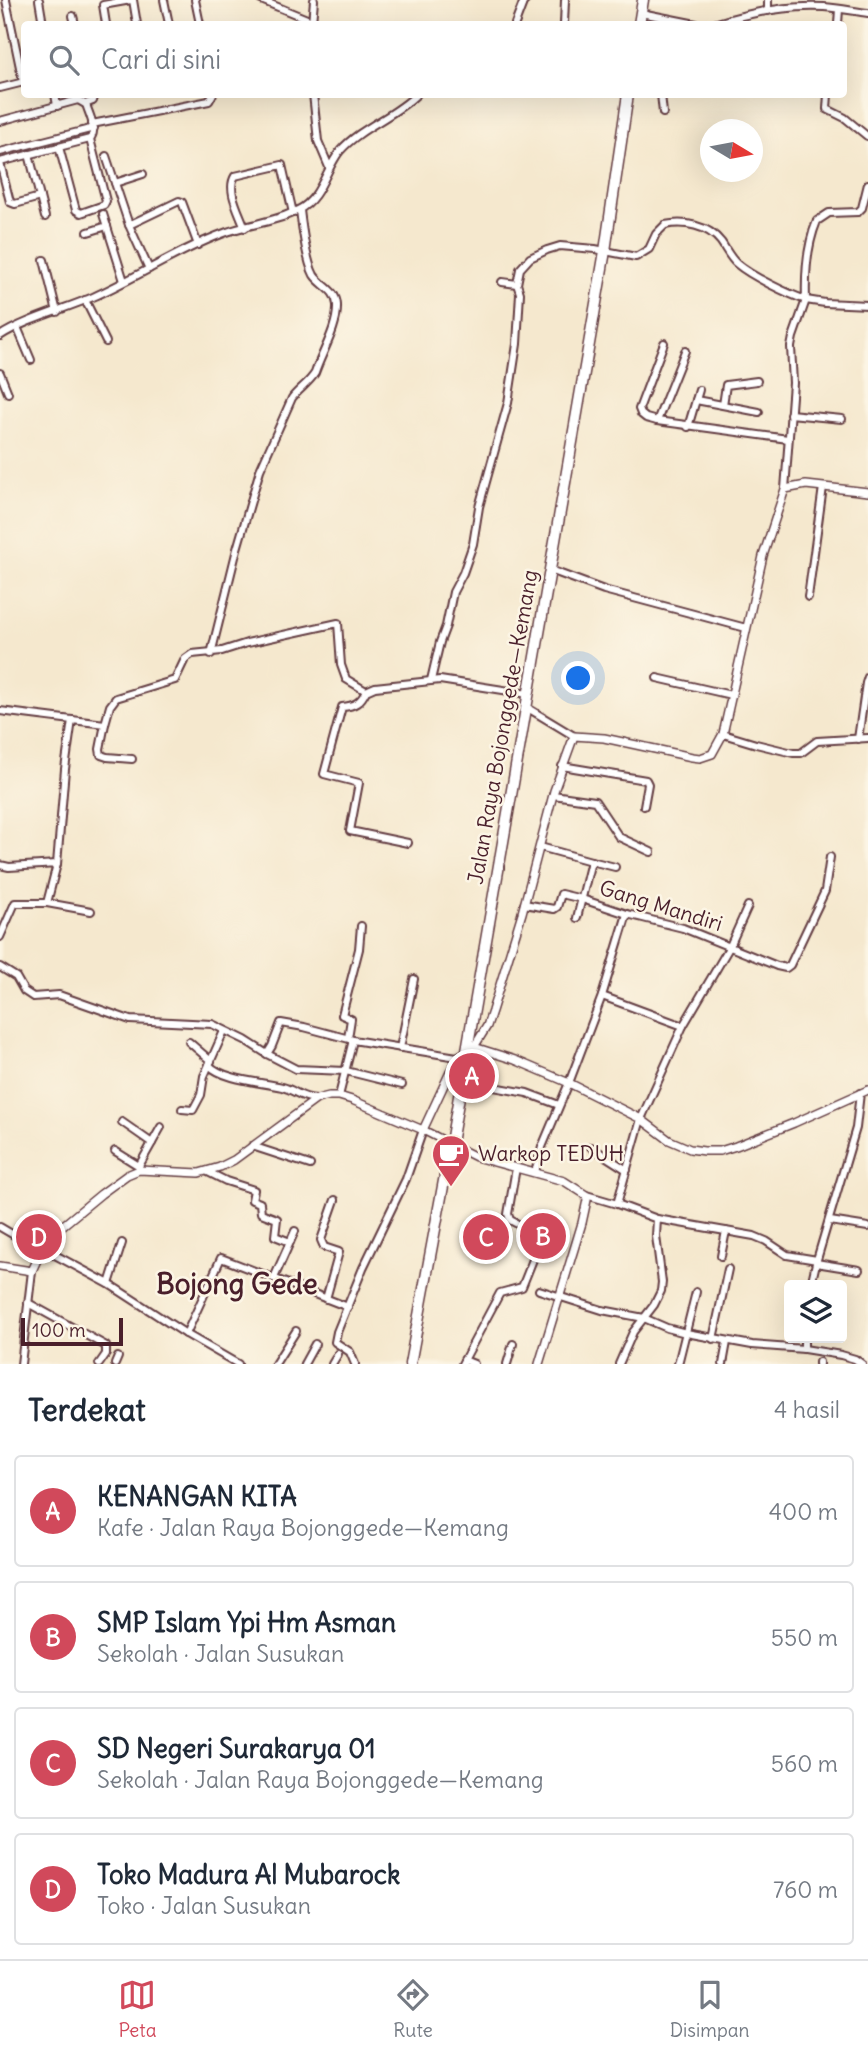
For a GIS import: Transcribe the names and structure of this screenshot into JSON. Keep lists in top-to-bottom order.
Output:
{
  "streets": {
    "highway": ["Jalan Raya Bojonggede—Kemang"],
    "street": ["Gang Mandiri"]
  },
  "districts": ["Bojong Gede"],
  "places": {
    "cafe": ["Warkop TEDUH"]
  },
  "scale_bar": "100 m",
  "north": "right",
  "page": {
    "search": "Cari di sini",
    "pins": [
      "A",
      "B",
      "C",
      "D"
    ],
    "scale": "100 m",
    "heading": ["Terdekat", "4 hasil"],
    "list": [
      {
        "mark": "A",
        "name": "KENANGAN KITA",
        "note": "Kafe · Jalan Raya Bojonggede—Kemang",
        "value": "400 m"
      },
      {
        "mark": "B",
        "name": "SMP Islam Ypi Hm Asman",
        "note": "Sekolah · Jalan Susukan",
        "value": "550 m"
      },
      {
        "mark": "C",
        "name": "SD Negeri Surakarya 01",
        "note": "Sekolah · Jalan Raya Bojonggede—Kemang",
        "value": "560 m"
      },
      {
        "mark": "D",
        "name": "Toko Madura Al Mubarock",
        "note": "Toko · Jalan Susukan",
        "value": "760 m"
      }
    ],
    "nav": ["Peta", "Rute", "Disimpan"]
  }
}
